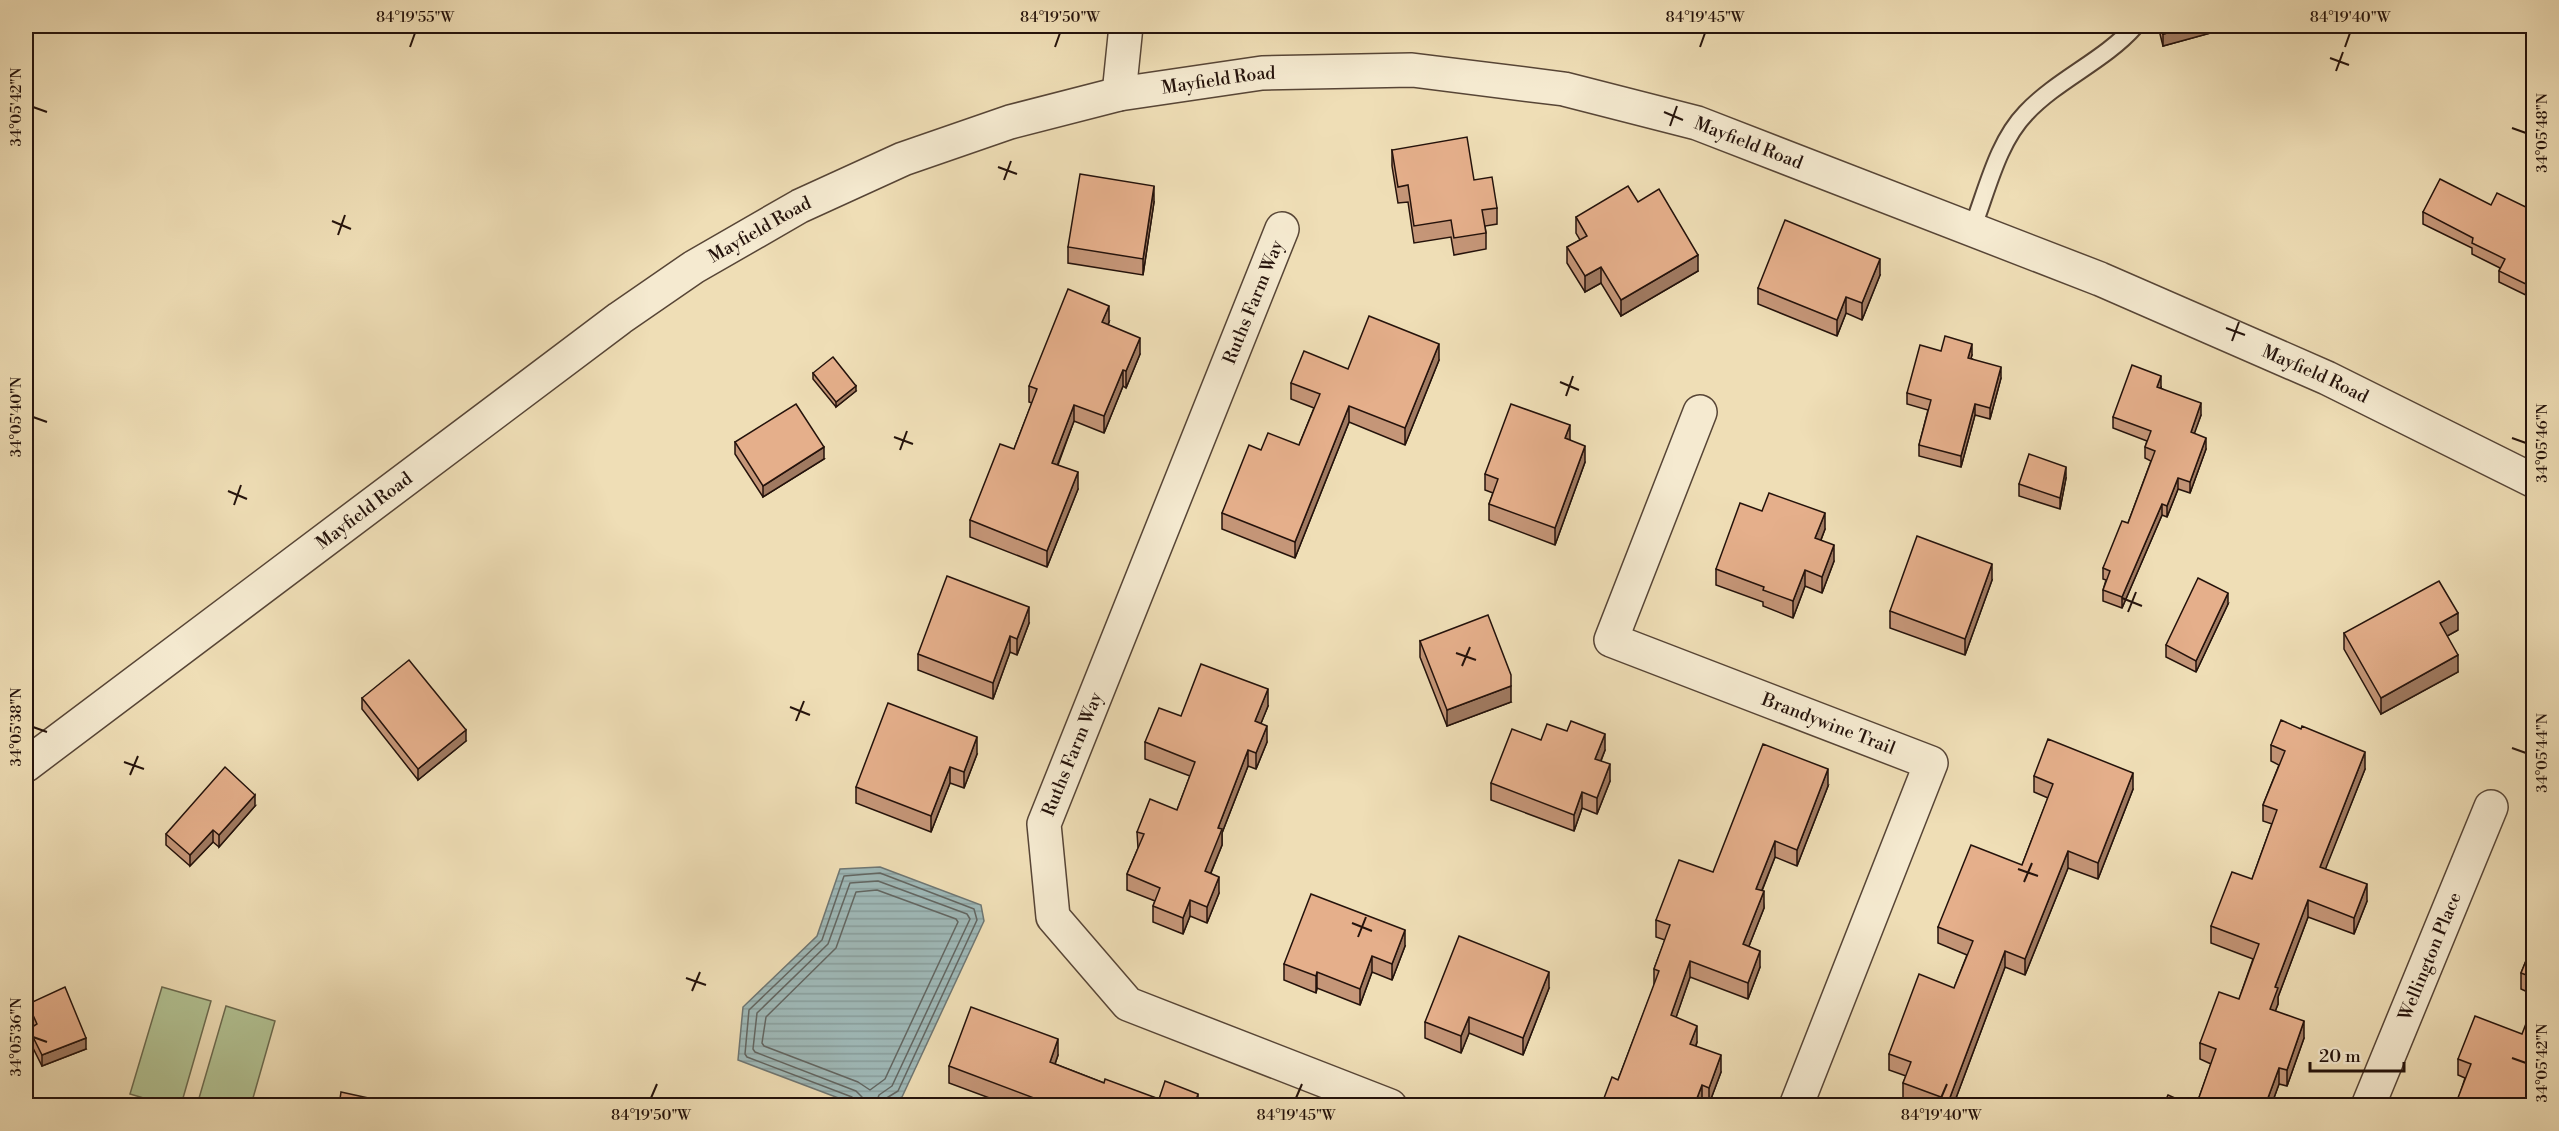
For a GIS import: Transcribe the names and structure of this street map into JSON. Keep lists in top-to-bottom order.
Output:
{
  "streets": {
    "street": [
      "Mayfield Road",
      "Ruths Farm Way",
      "Brandywine Trail",
      "Wellington Place"
    ]
  },
  "scale_bar": "20 m",
  "coordinates": [
    "84°19'55\"W",
    "84°19'50\"W",
    "84°19'45\"W",
    "84°19'40\"W",
    "34°05'42\"N",
    "34°05'48\"N",
    "34°05'40\"N",
    "34°05'46\"N",
    "34°05'38\"N",
    "34°05'44\"N",
    "34°05'36\"N"
  ]
}
